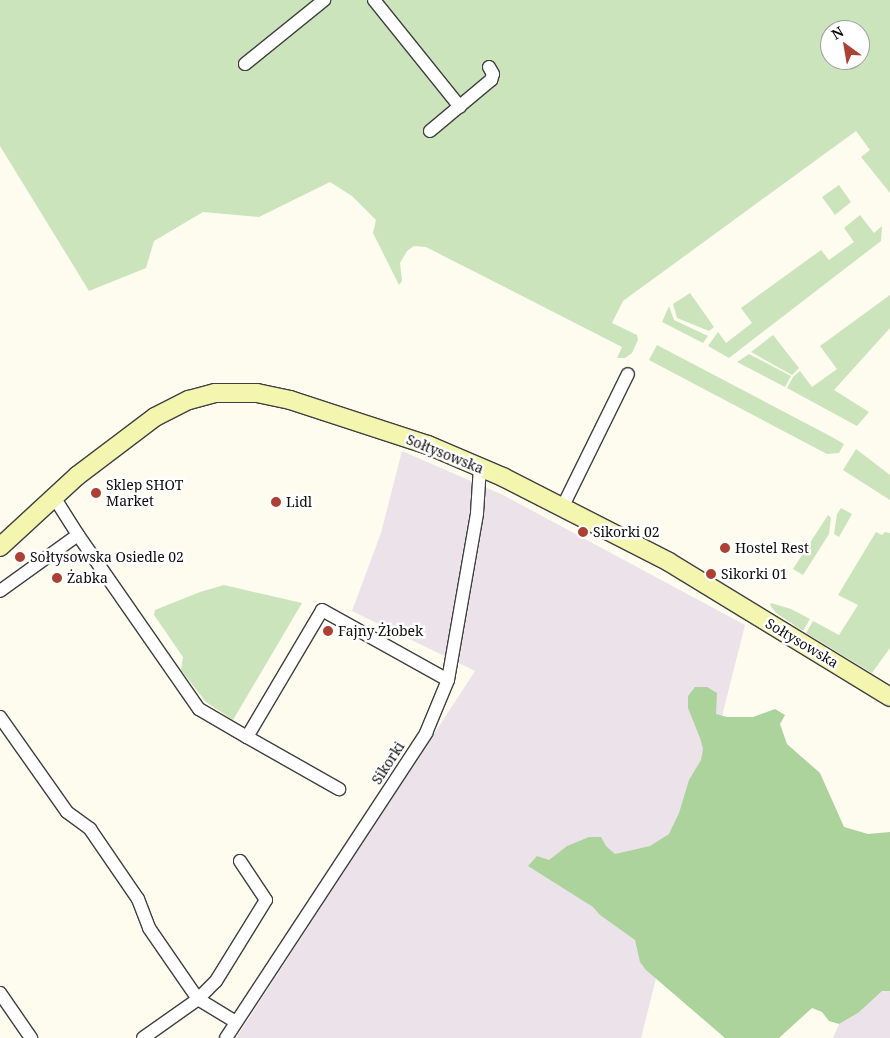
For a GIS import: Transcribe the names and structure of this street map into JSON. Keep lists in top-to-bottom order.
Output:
{
  "streets": {
    "street": ["Sołtysowska", "Sikorki"]
  },
  "crossings": [
    ["Sołtysowska", "Sikorki"]
  ],
  "places": [
    "Sklep SHOT Market",
    "Lidl",
    "Sikorki 02",
    "Hostel Rest",
    "Sołtysowska Osiedle 02",
    "Sikorki 01",
    "Żabka",
    "Fajny Żłobek"
  ],
  "north": "top left"
}
